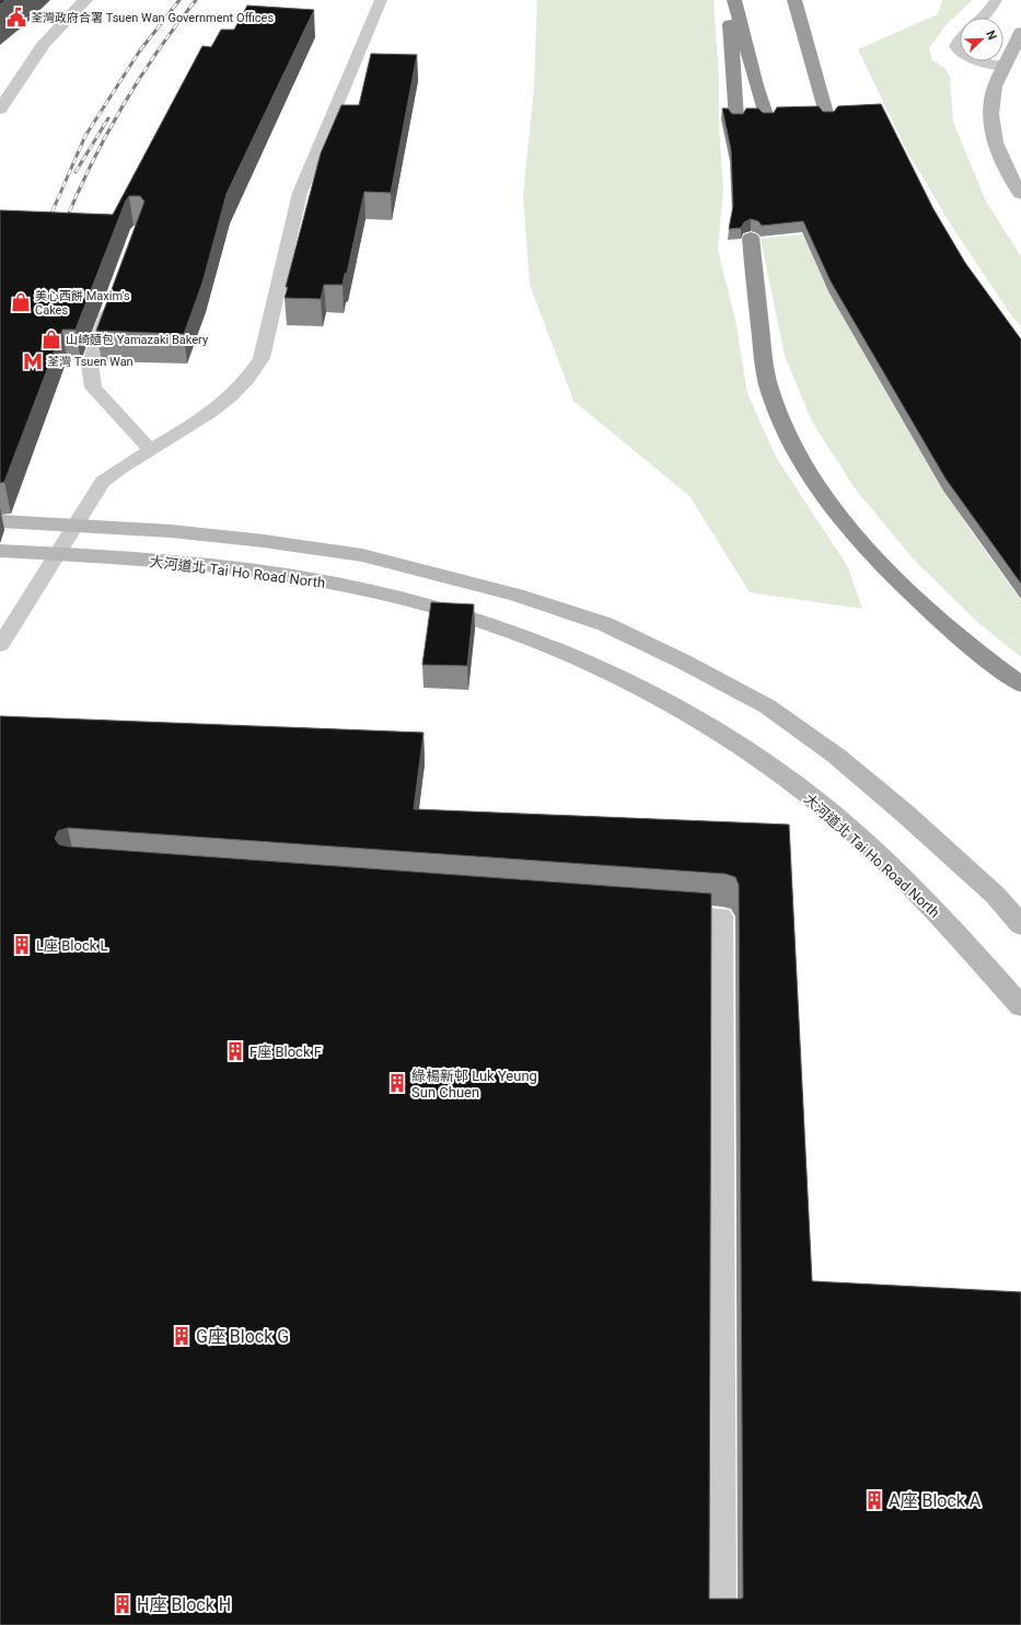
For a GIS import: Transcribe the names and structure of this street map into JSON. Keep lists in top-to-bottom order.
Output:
{
  "streets": {
    "main road": ["大河道北 Tai Ho Road North"]
  },
  "places": {
    "public building": ["荃灣政府合署 Tsuen Wan Government Offices"],
    "shop": ["美心西餅 Maxim's Cakes", "山崎麵包 Yamazaki Bakery"],
    "metro station": ["荃灣 Tsuen Wan"],
    "building": [
      "L座 Block L",
      "F座 Block F",
      "綠楊新邨 Luk Yeung Sun Chuen",
      "G座 Block G",
      "A座 Block A",
      "H座 Block H"
    ]
  },
  "north": "top right"
}
